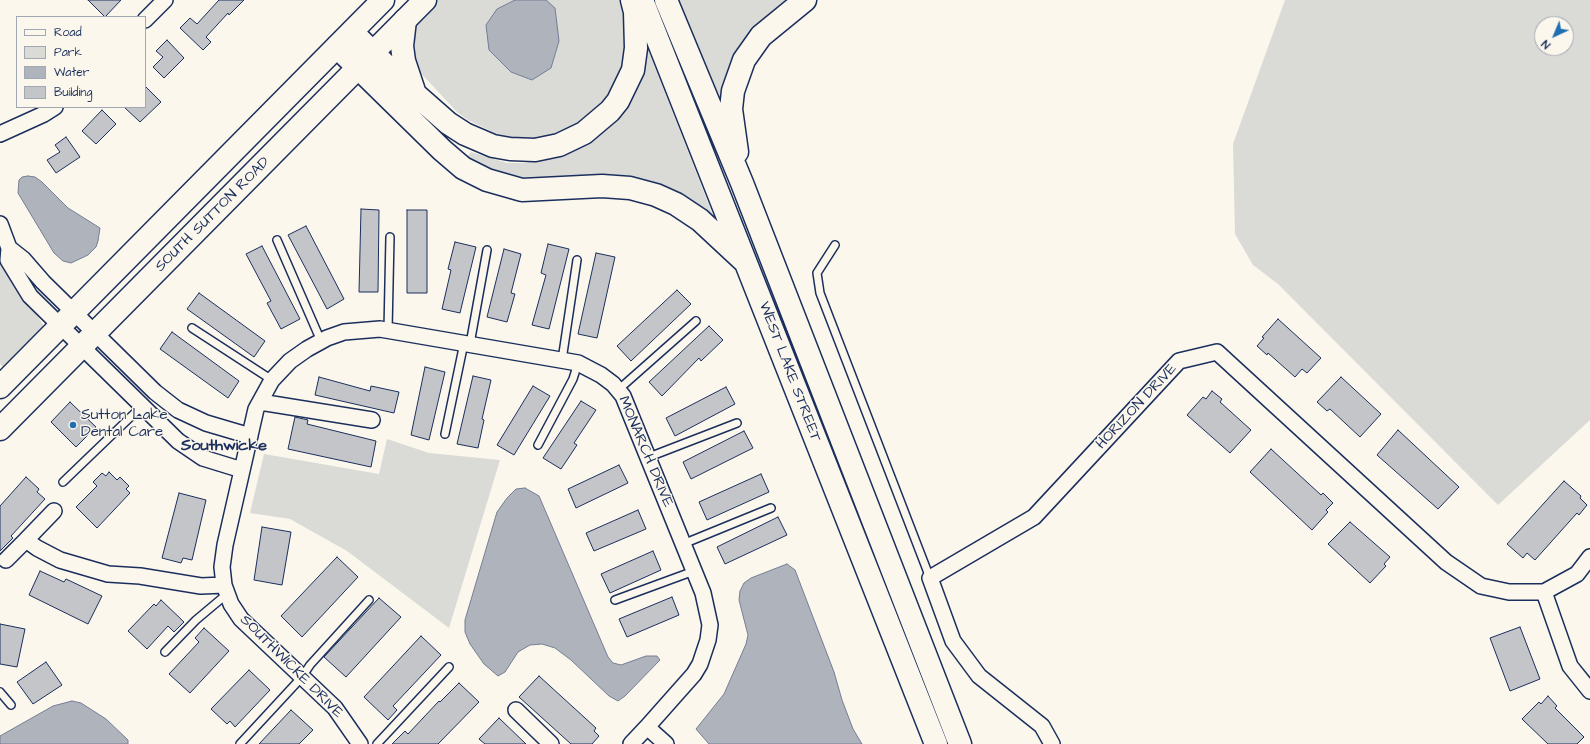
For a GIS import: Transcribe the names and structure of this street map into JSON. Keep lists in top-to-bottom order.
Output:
{
  "streets": {
    "main road": ["SOUTH SUTTON ROAD", "WEST LAKE STREET"],
    "street": ["HORIZON DRIVE", "MONARCH DRIVE", "SOUTHWICKE DRIVE"]
  },
  "crossings": [
    ["MONARCH DRIVE", "SOUTHWICKE DRIVE"]
  ],
  "districts": ["Southwicke"],
  "places": ["Sutton Lake Dental Care"],
  "legend": [
    "Road",
    "Park",
    "Water",
    "Building"
  ],
  "north": "bottom left"
}
